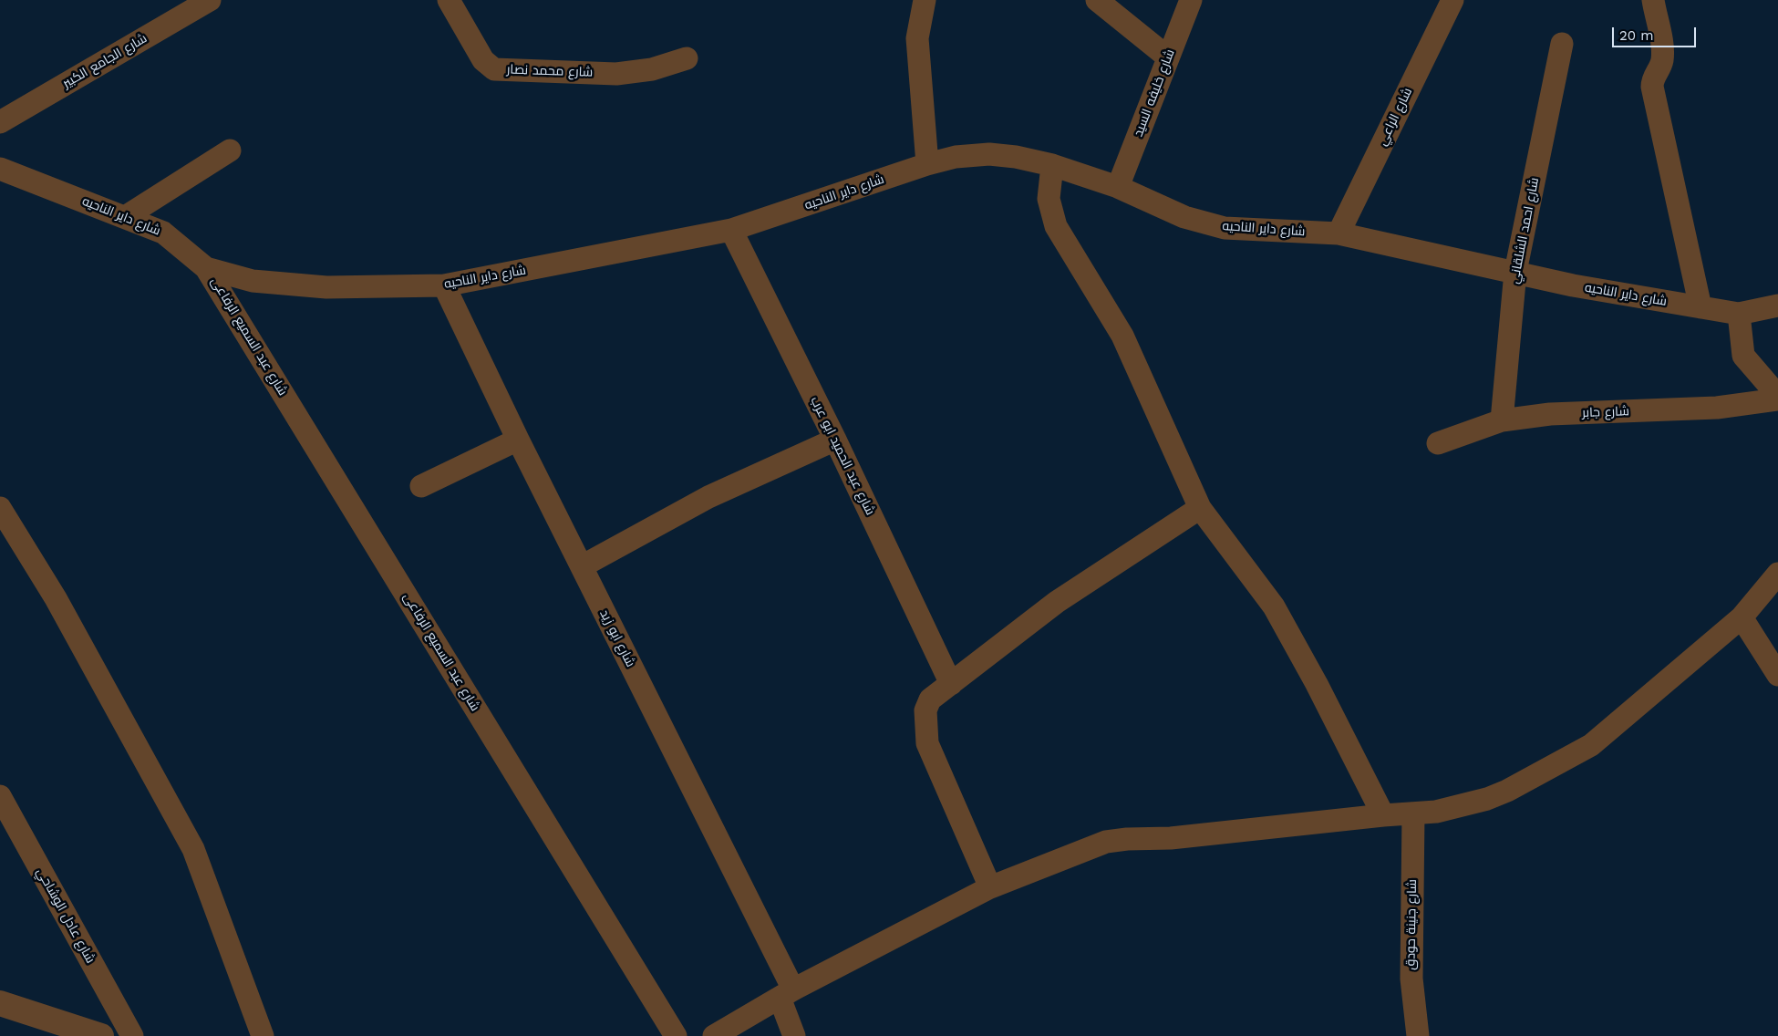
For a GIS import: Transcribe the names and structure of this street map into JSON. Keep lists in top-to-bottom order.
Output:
{
  "streets": {
    "street": [
      "شارع الجامع الكبير",
      "شارع محمد نصار",
      "شارع خليفه السيد",
      "شارع الراعي",
      "شارع داير الناحيه",
      "شارع احمد الشلقاني",
      "شارع عبد السميع الرفاعى",
      "شارع جابر",
      "شارع عبد الحميد ابو عرب",
      "شارع ابو زيد",
      "شارع عادل الوشاحي",
      "شارع جنينة حودق"
    ]
  },
  "crossings": [
    ["شارع خليفه السيد", "شارع داير الناحيه"],
    ["شارع الراعي", "شارع داير الناحيه"],
    ["شارع داير الناحيه", "شارع احمد الشلقاني"],
    ["شارع داير الناحيه", "شارع عبد السميع الرفاعى"],
    ["شارع داير الناحيه", "شارع عبد الحميد ابو عرب"],
    ["شارع داير الناحيه", "شارع ابو زيد"],
    ["شارع احمد الشلقاني", "شارع جابر"]
  ],
  "scale_bar": "20 m"
}
